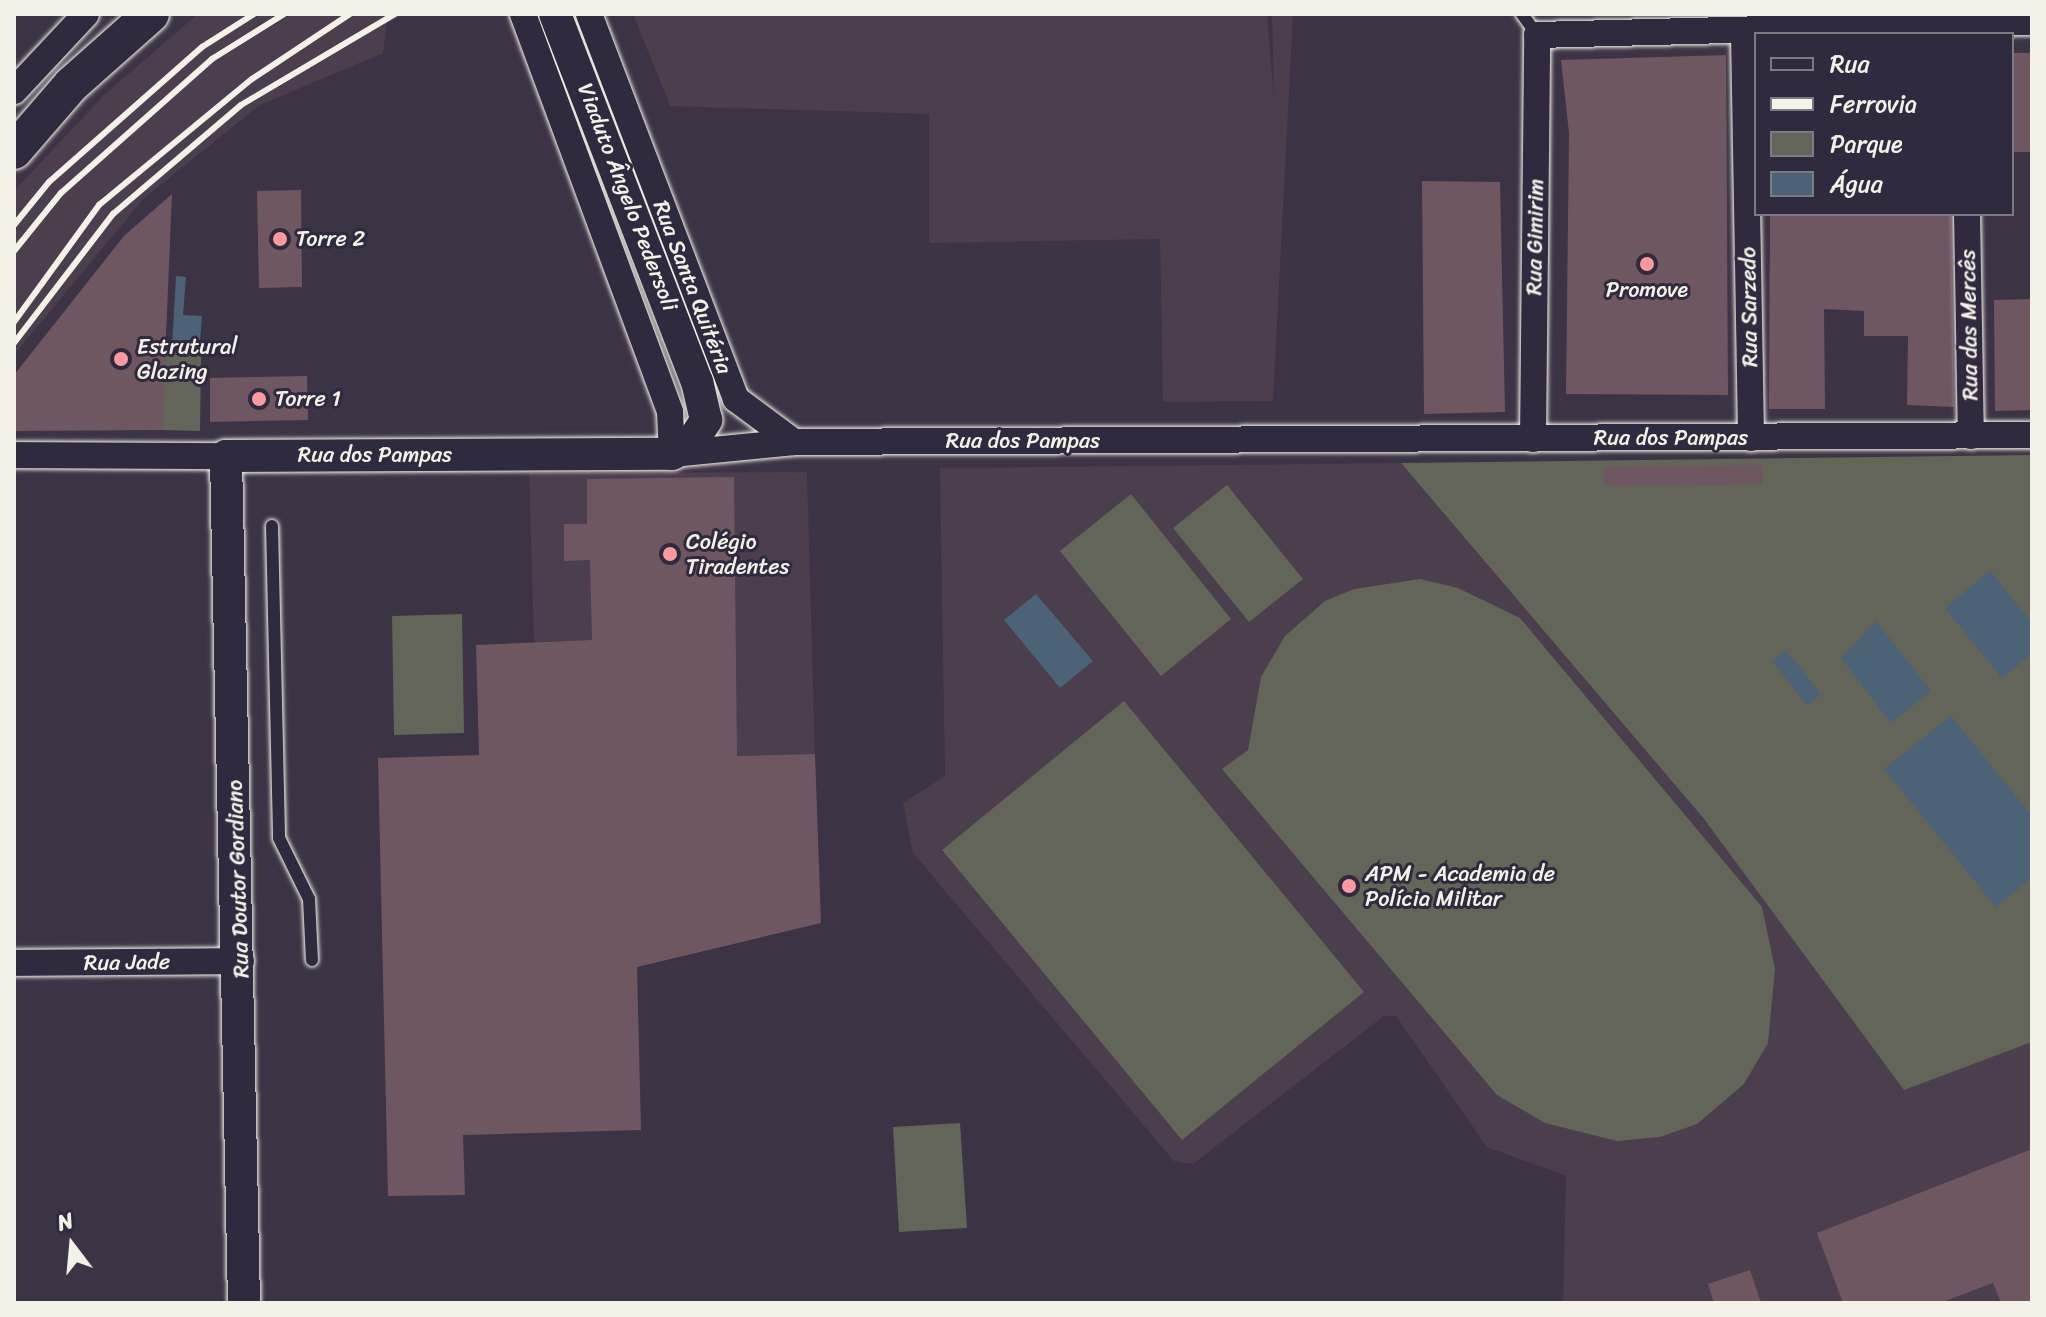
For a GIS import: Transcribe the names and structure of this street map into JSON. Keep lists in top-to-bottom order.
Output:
{
  "streets": {
    "street": [
      "Viaduto Ângelo Pedersoli",
      "Rua Gimirim",
      "Rua Santa Quitéria",
      "Rua Sarzedo",
      "Rua das Mercês",
      "Rua dos Pampas",
      "Rua Doutor Gordiano",
      "Rua Jade"
    ]
  },
  "crossings": [
    ["Viaduto Ângelo Pedersoli", "Rua Santa Quitéria"],
    ["Rua Gimirim", "Rua dos Pampas"],
    ["Rua Santa Quitéria", "Rua dos Pampas"],
    ["Rua Sarzedo", "Rua dos Pampas"],
    ["Rua das Mercês", "Rua dos Pampas"],
    ["Rua dos Pampas", "Rua Doutor Gordiano"],
    ["Rua Doutor Gordiano", "Rua Jade"]
  ],
  "places": [
    "Torre 2",
    "Promove",
    "Estrutural Glazing",
    "Torre 1",
    "Colégio Tiradentes",
    "APM - Academia de Polícia Militar"
  ],
  "legend": [
    "Rua",
    "Ferrovia",
    "Parque",
    "Água"
  ],
  "north": "top"
}
